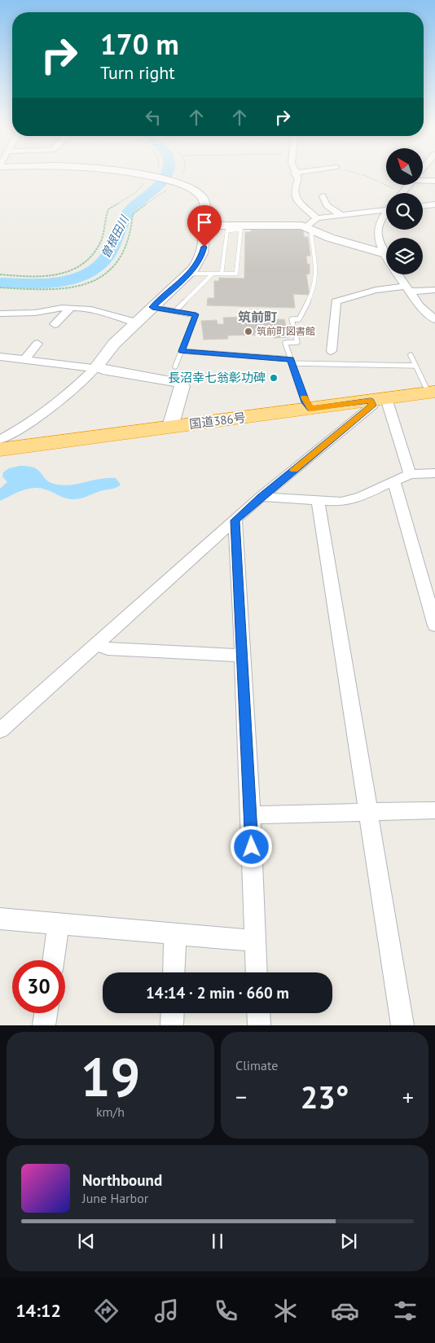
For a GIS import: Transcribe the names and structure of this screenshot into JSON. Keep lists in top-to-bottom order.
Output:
{
  "streets": {
    "highway": ["国道386号"]
  },
  "districts": ["筑前町"],
  "water": ["曽根田川"],
  "places": ["筑前町図書館", "長沼幸七翁彰功碑"],
  "north": "top left",
  "page": {
    "turn": ["170 m", "Turn right"],
    "limit": "30",
    "trip": "14:14 · 2 min · 660 m",
    "tile": [
      ["19", "km/h"],
      "Climate"
    ],
    "heat": ["−", "23°", "+"],
    "song": ["Northbound", "June Harbor"],
    "tabs": "14:12"
  }
}
